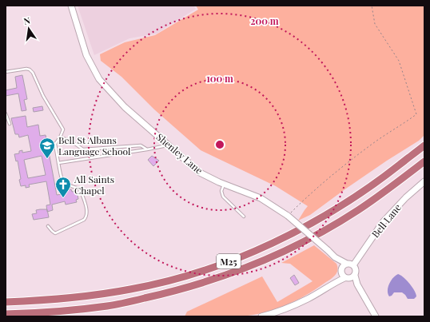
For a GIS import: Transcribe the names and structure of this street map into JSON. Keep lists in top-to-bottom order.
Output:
{
  "streets": {
    "highway": ["M25"],
    "main road": ["Shenley Lane", "Bell Lane"]
  },
  "crossings": [
    ["Shenley Lane", "Bell Lane"]
  ],
  "places": {
    "school or university": ["Bell St Albans Language School"],
    "church": ["All Saints Chapel"]
  },
  "north": "top",
  "rings": ["200 m", "100 m"]
}
